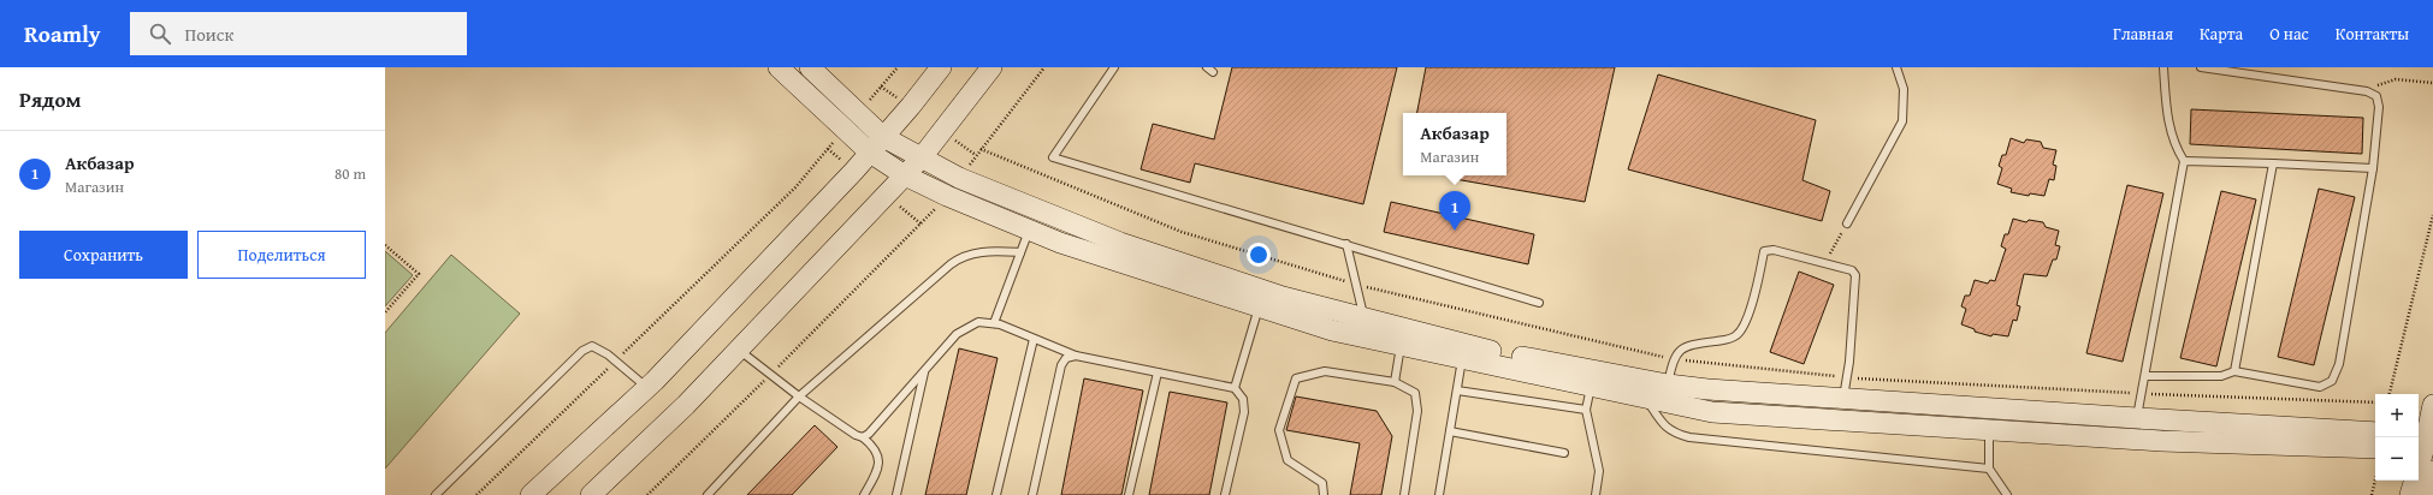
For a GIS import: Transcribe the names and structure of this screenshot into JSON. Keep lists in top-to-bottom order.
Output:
{
  "page": {
    "header": "Roamly",
    "search": "Поиск",
    "nav": [
      "Главная",
      "Карта",
      "О нас",
      "Контакты"
    ],
    "heading": "Рядом",
    "popup": ["Акбазар", "Магазин"],
    "list": [
      {
        "mark": "1",
        "name": "Акбазар",
        "note": "Магазин",
        "value": "80 m"
      }
    ],
    "pins": "1",
    "buttons": ["Сохранить", "Поделиться"],
    "map_buttons": ["+", "−"]
  }
}
